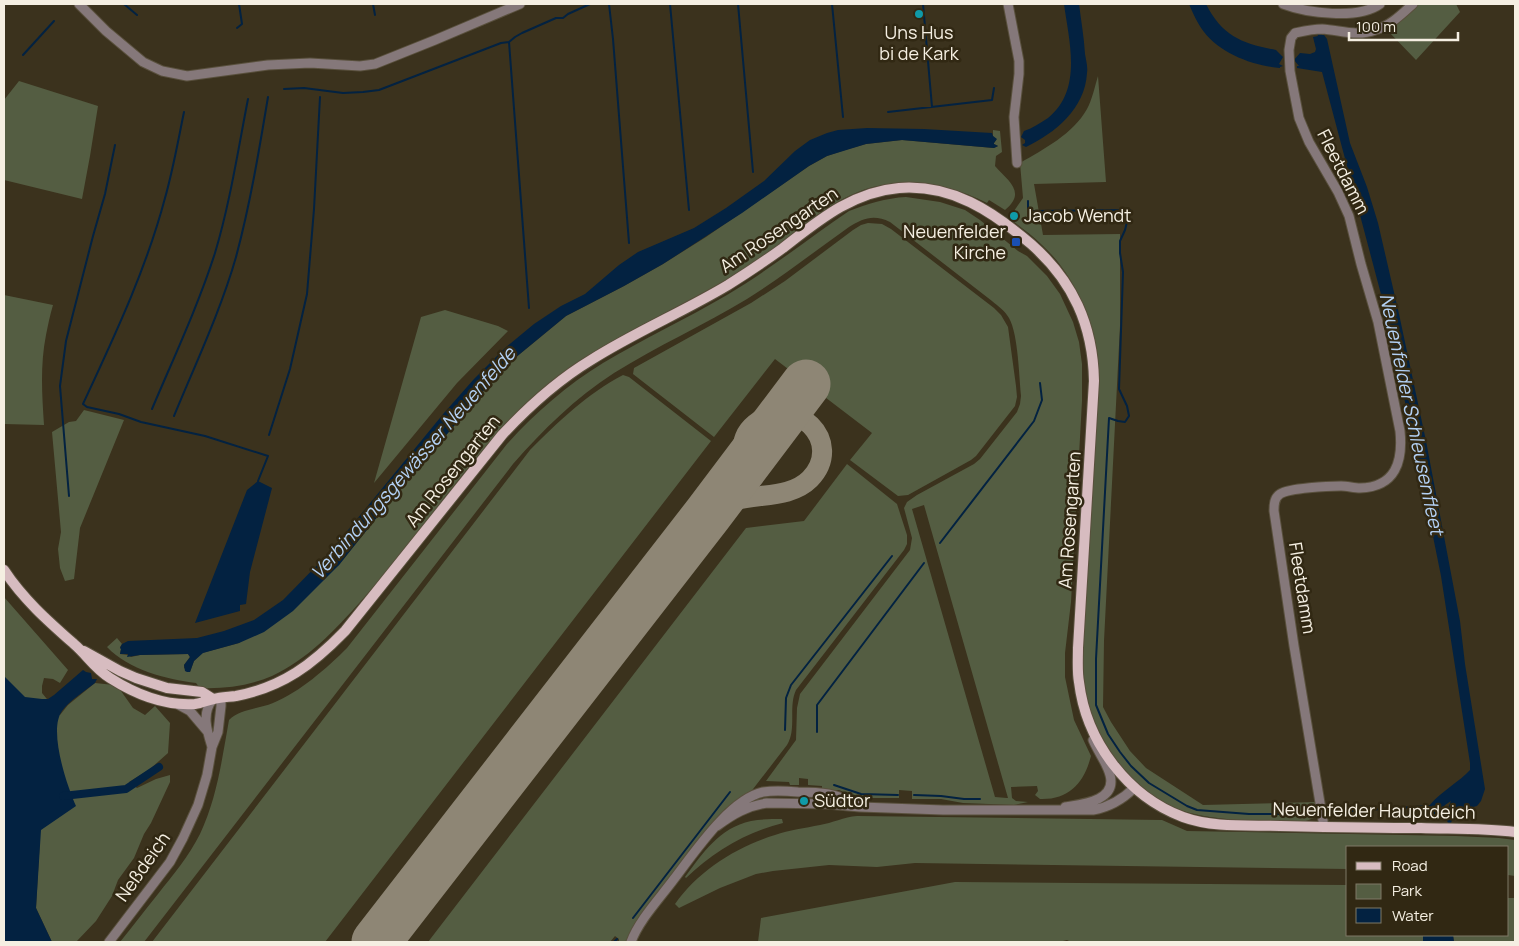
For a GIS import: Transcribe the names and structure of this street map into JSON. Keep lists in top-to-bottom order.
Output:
{
  "streets": {
    "main road": ["Am Rosengarten", "Neuenfelder Hauptdeich"],
    "street": ["Fleetdamm", "Neßdeich"]
  },
  "crossings": [
    ["Fleetdamm", "Neuenfelder Hauptdeich"],
    ["Am Rosengarten", "Neuenfelder Hauptdeich"],
    ["Am Rosengarten", "Neßdeich"]
  ],
  "water": ["Neuenfelder Schleusenfleet", "Verbindungsgewässer Neuenfelde"],
  "places": {
    "other": ["Uns Hus bi de Kark", "Jacob Wendt", "Südtor"],
    "transit": ["Neuenfelder Kirche"]
  },
  "legend": ["Road", "Park", "Water"],
  "scale_bar": "100 m"
}
